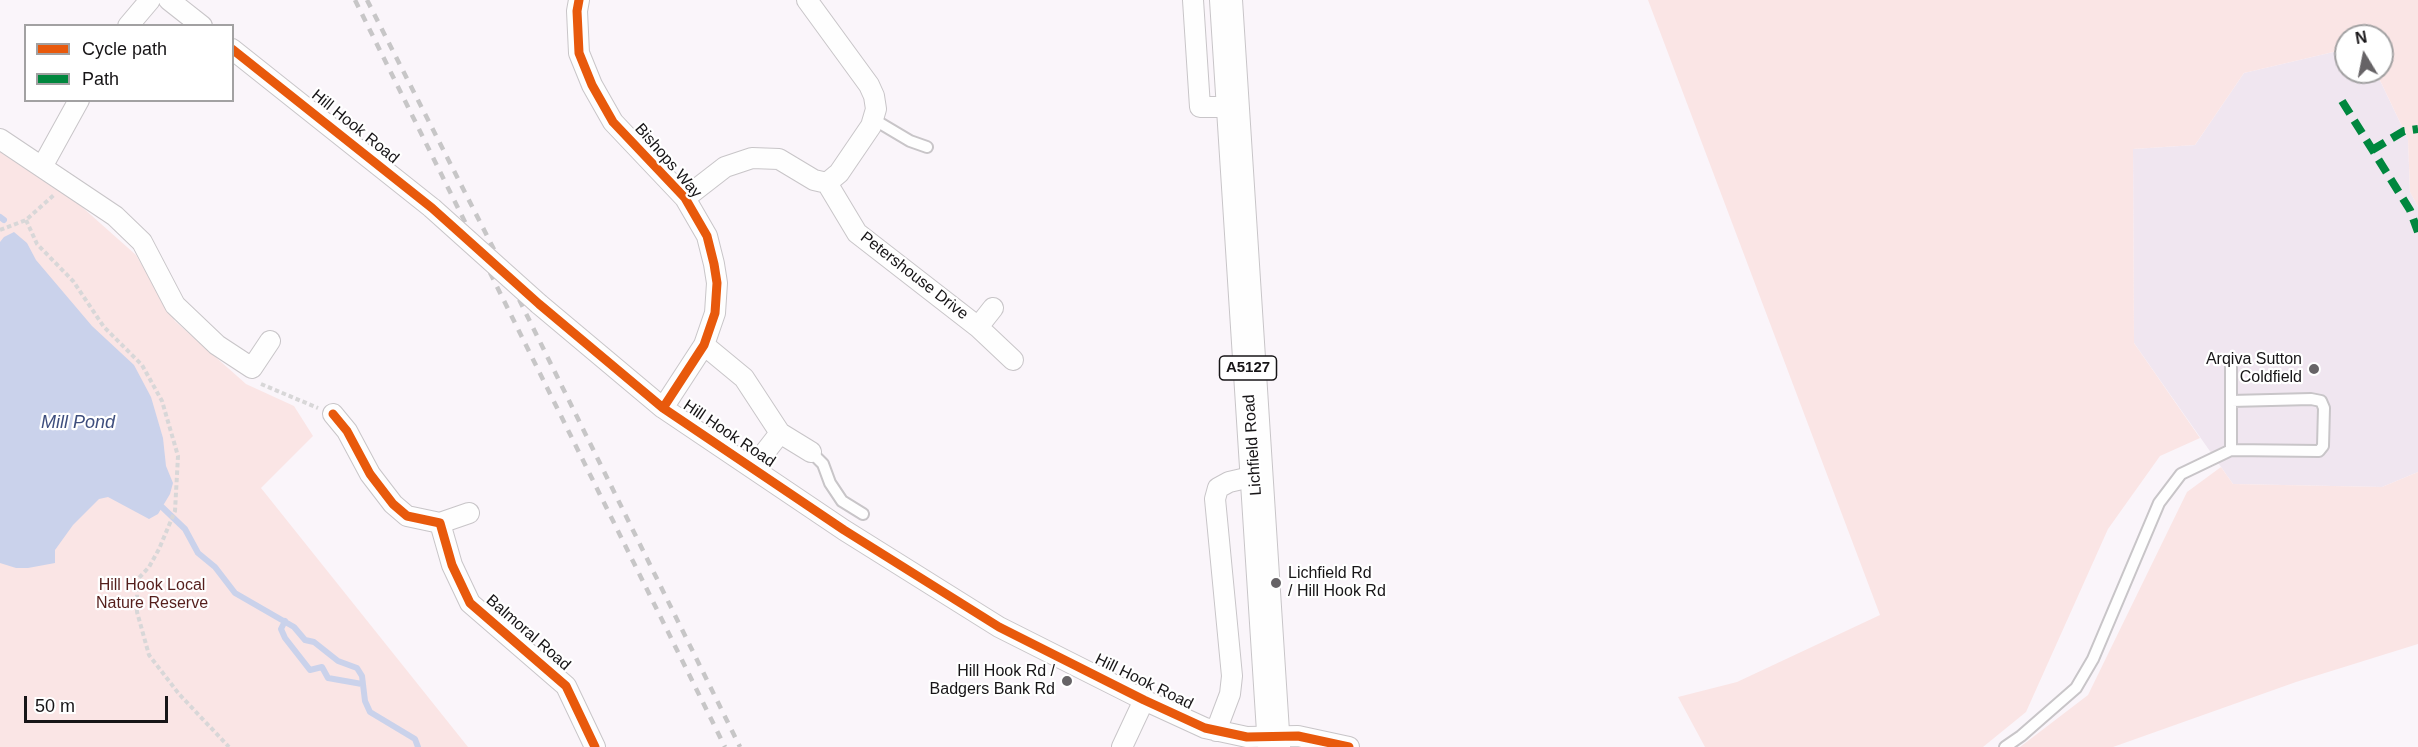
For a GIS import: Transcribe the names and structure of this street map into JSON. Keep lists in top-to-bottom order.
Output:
{
  "streets": {
    "main road": ["A5127", "Lichfield Road"],
    "street": [
      "Hill Hook Road",
      "Bishops Way",
      "Petershouse Drive",
      "Balmoral Road"
    ]
  },
  "crossings": [
    ["Hill Hook Road", "Bishops Way"],
    ["Hill Hook Road", "Lichfield Road"]
  ],
  "water": ["Mill Pond"],
  "parks": ["Hill Hook Local Nature Reserve"],
  "places": ["Arqiva Sutton Coldfield", "Lichfield Rd / Hill Hook Rd", "Hill Hook Rd / Badgers Bank Rd"],
  "legend": ["Cycle path", "Path"],
  "scale_bar": "50 m",
  "north": "top"
}
